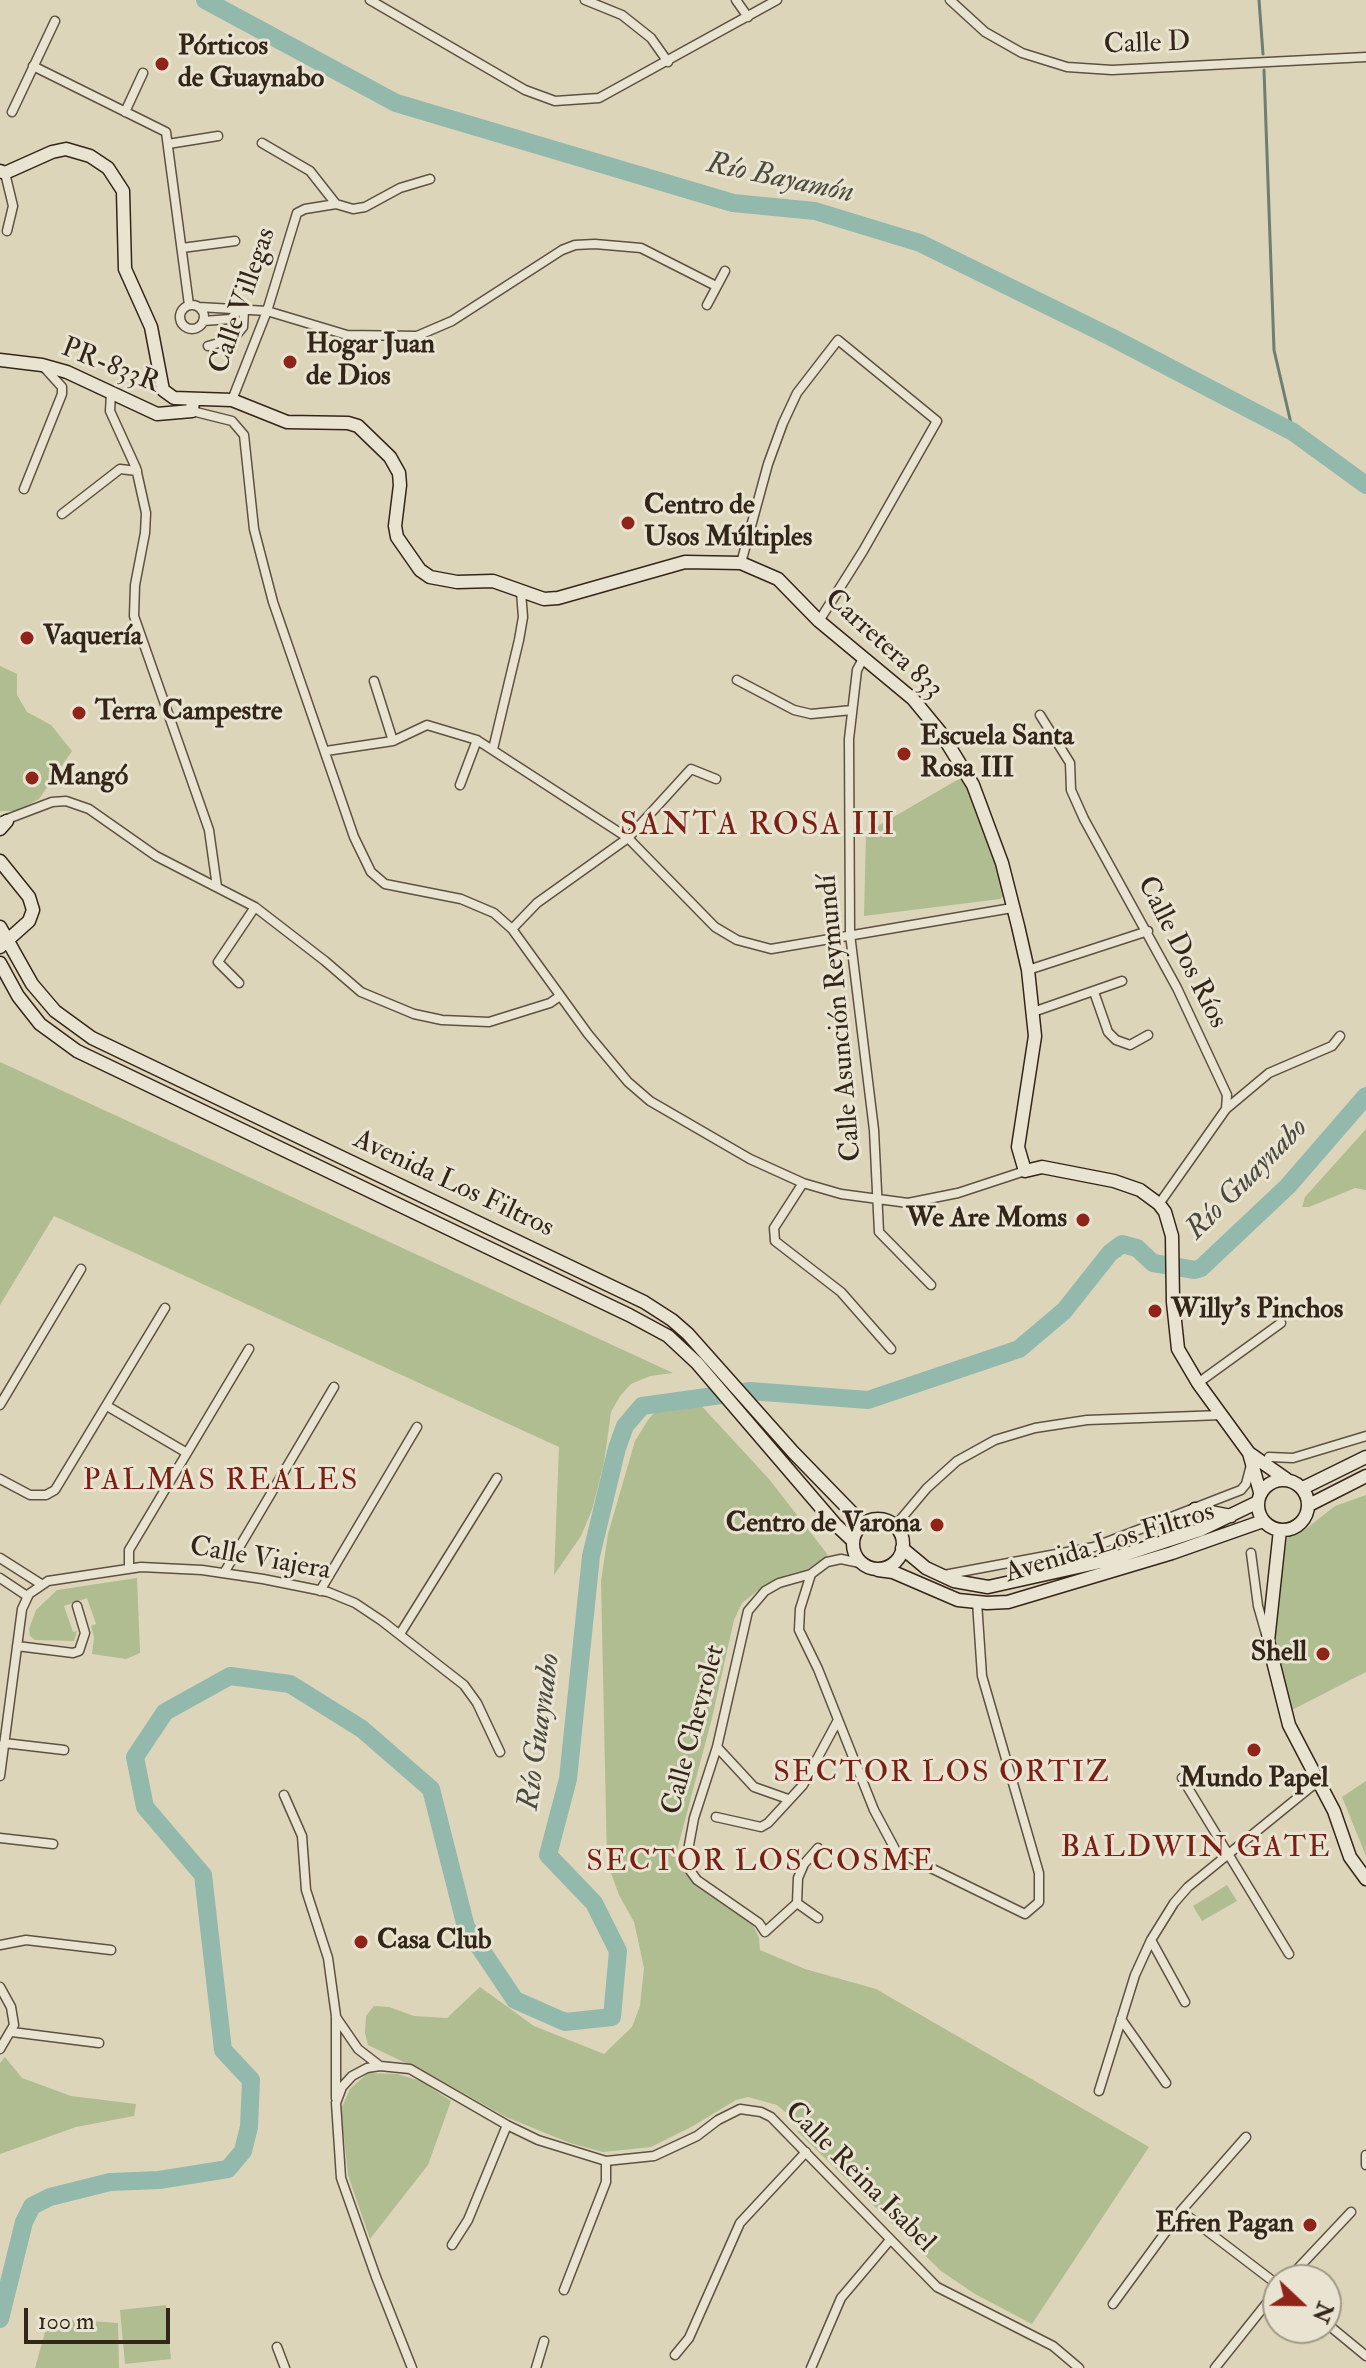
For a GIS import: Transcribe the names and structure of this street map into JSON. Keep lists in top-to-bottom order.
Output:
{
  "streets": {
    "main road": ["PR-833R", "Carretera 833", "Avenida Los Filtros"],
    "street": [
      "Calle D",
      "Calle Villegas",
      "Calle Dos Ríos",
      "Calle Asunción Reymundí",
      "Calle Viajera",
      "Calle Chevrolet",
      "Calle Reina Isabel"
    ]
  },
  "crossings": [
    ["Calle Villegas", "Carretera 833"],
    ["PR-833R", "Carretera 833"],
    ["Carretera 833", "Calle Asunción Reymundí"],
    ["Avenida Los Filtros", "Calle Chevrolet"]
  ],
  "districts": [
    "SANTA ROSA III",
    "PALMAS REALES",
    "SECTOR LOS ORTIZ",
    "BALDWIN GATE",
    "SECTOR LOS COSME"
  ],
  "water": ["Río Bayamón", "Río Guaynabo"],
  "places": [
    "Pórticos de Guaynabo",
    "Hogar Juan de Dios",
    "Centro de Usos Múltiples",
    "Vaquería",
    "Terra Campestre",
    "Escuela Santa Rosa III",
    "Mangó",
    "We Are Moms",
    "Willy's Pinchos",
    "Centro de Varona",
    "Shell",
    "Mundo Papel",
    "Casa Club",
    "Efren Pagan"
  ],
  "scale_bar": "100 m",
  "north": "right"
}
